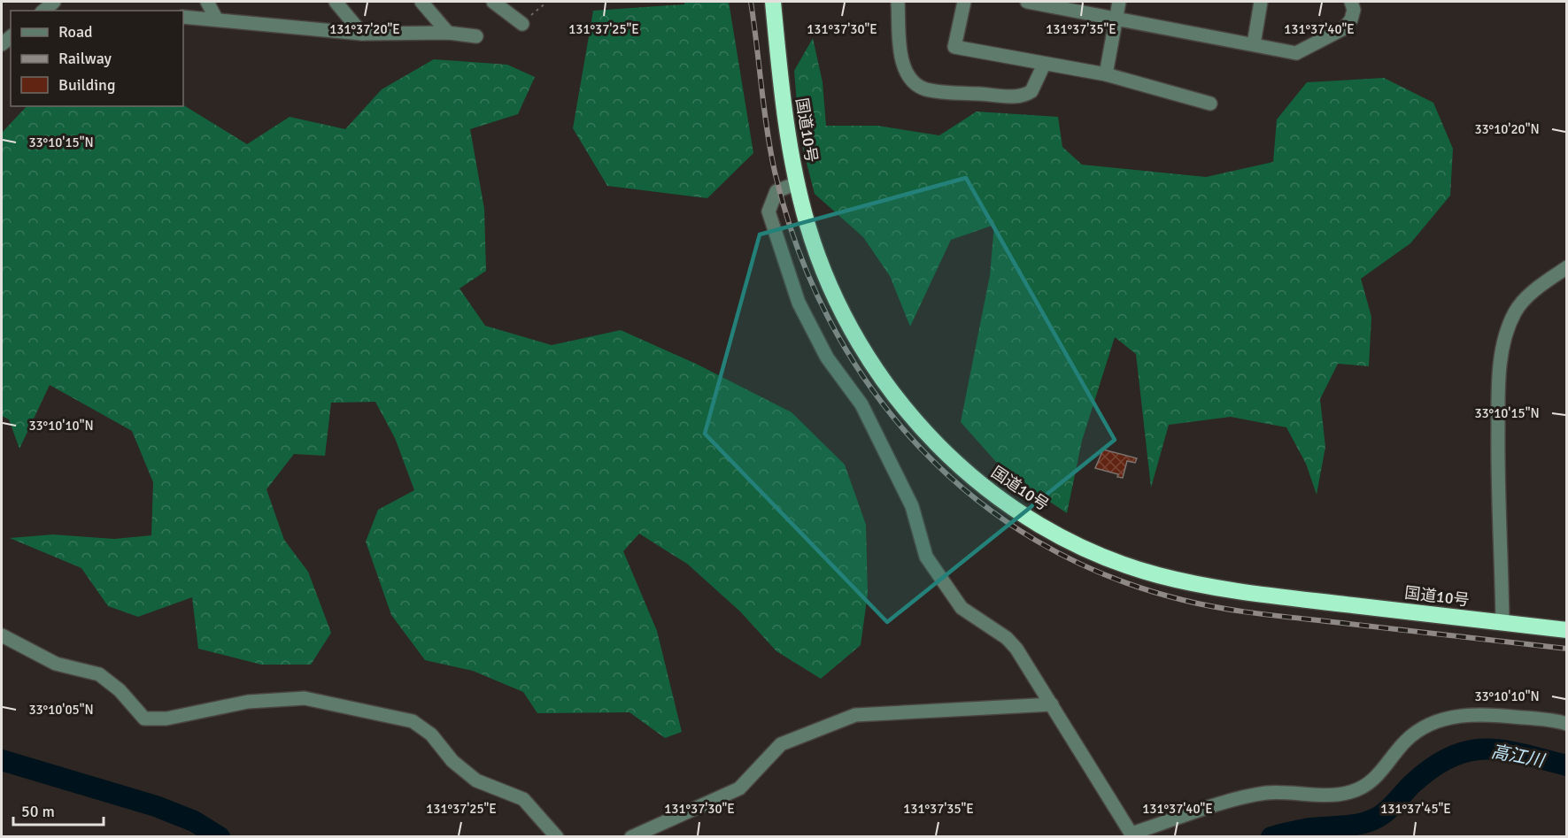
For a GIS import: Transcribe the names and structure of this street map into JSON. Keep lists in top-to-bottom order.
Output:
{
  "streets": {
    "highway": ["国道10号"]
  },
  "water": ["高江川"],
  "legend": ["Road", "Railway", "Building"],
  "scale_bar": "50 m",
  "coordinates": [
    "131°37'30\"E",
    "131°37'35\"E",
    "131°37'40\"E",
    "131°37'20\"E",
    "131°37'25\"E",
    "33°10'20\"N",
    "33°10'15\"N",
    "33°10'10\"N",
    "33°10'05\"N",
    "131°37'45\"E"
  ]
}
